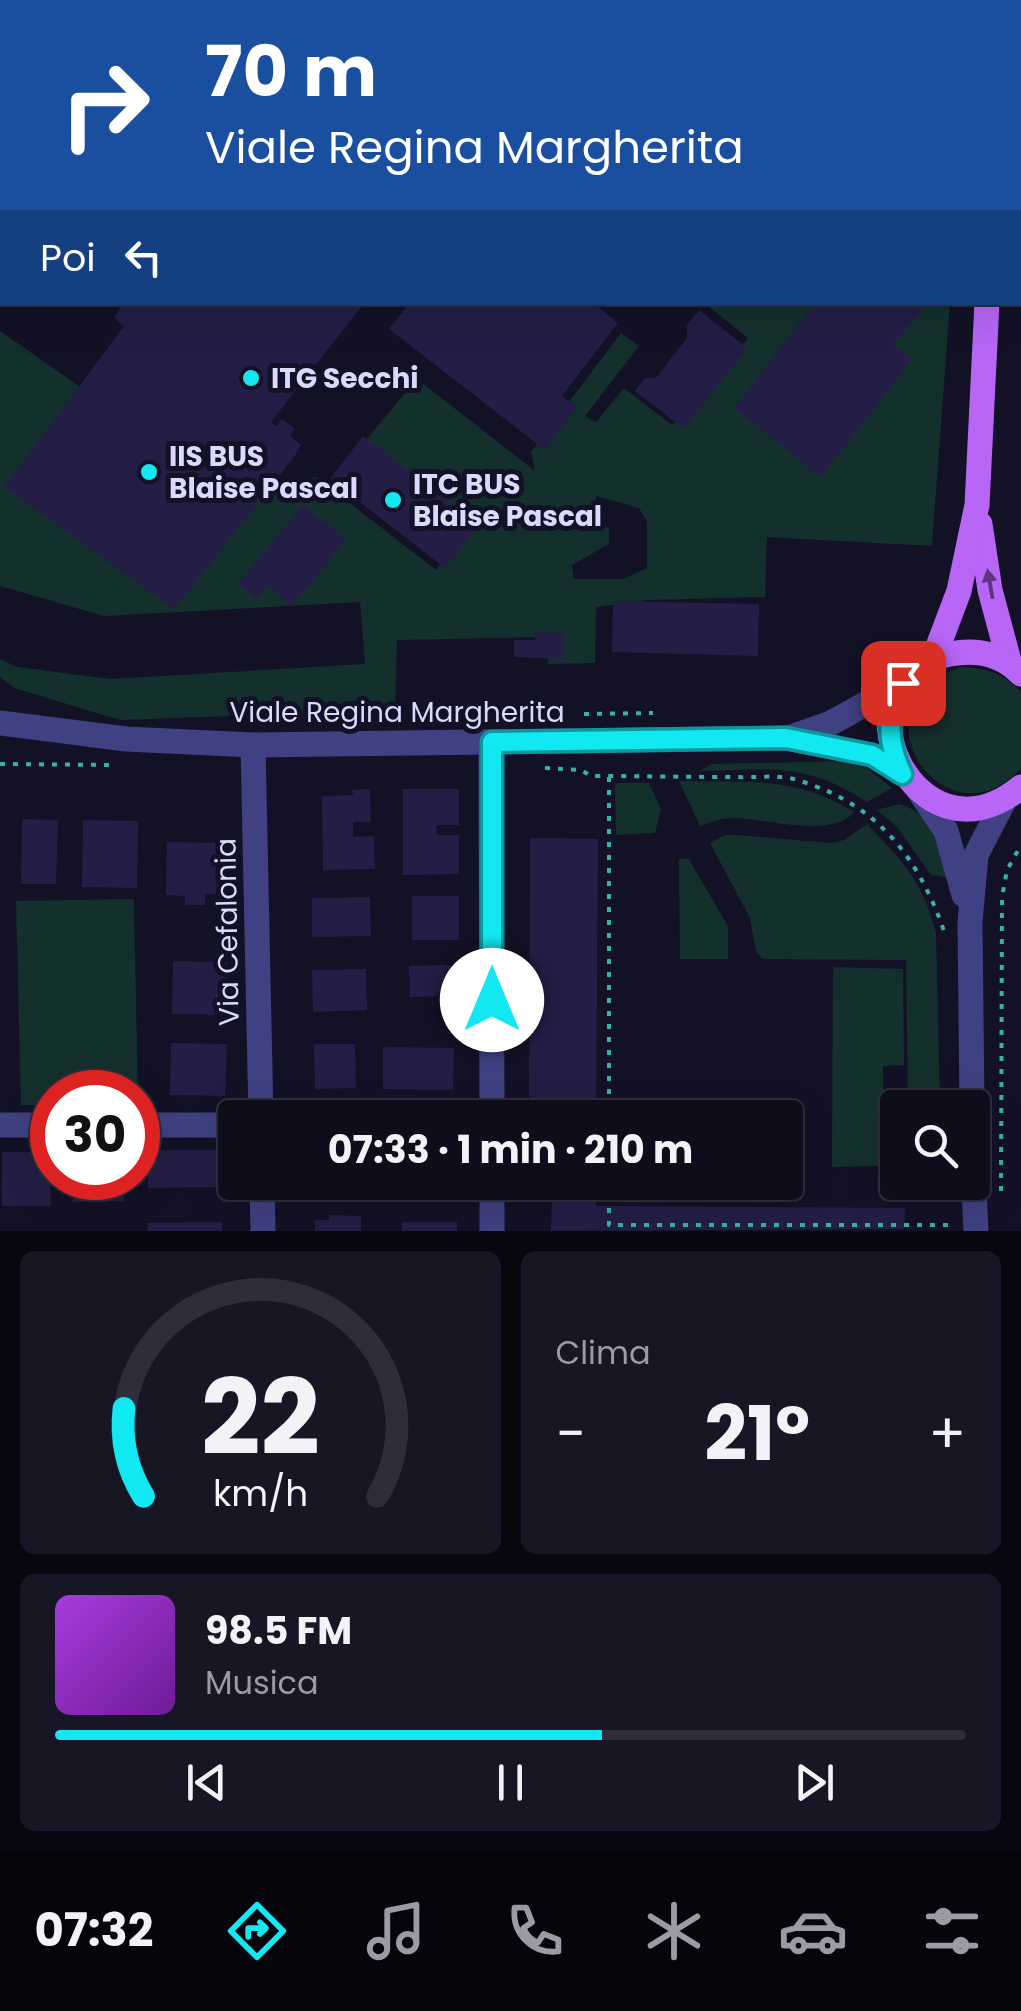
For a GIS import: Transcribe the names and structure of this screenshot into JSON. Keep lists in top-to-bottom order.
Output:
{
  "streets": {
    "main road": ["Viale Regina Margherita"],
    "street": ["Via Cefalonia"]
  },
  "crossings": [
    ["Viale Regina Margherita", "Via Cefalonia"]
  ],
  "places": ["ITG Secchi", "IIS BUS Blaise Pascal", "ITC BUS Blaise Pascal"],
  "page": {
    "turn": ["70 m", "Viale Regina Margherita"],
    "then": "Poi",
    "limit": "30",
    "trip": "07:33 · 1 min · 210 m",
    "tile": "Clima",
    "heat": ["−", "21°", "+"],
    "song": ["98.5 FM", "Musica"],
    "tabs": "07:32",
    "gauge": ["22", "km/h"]
  }
}
